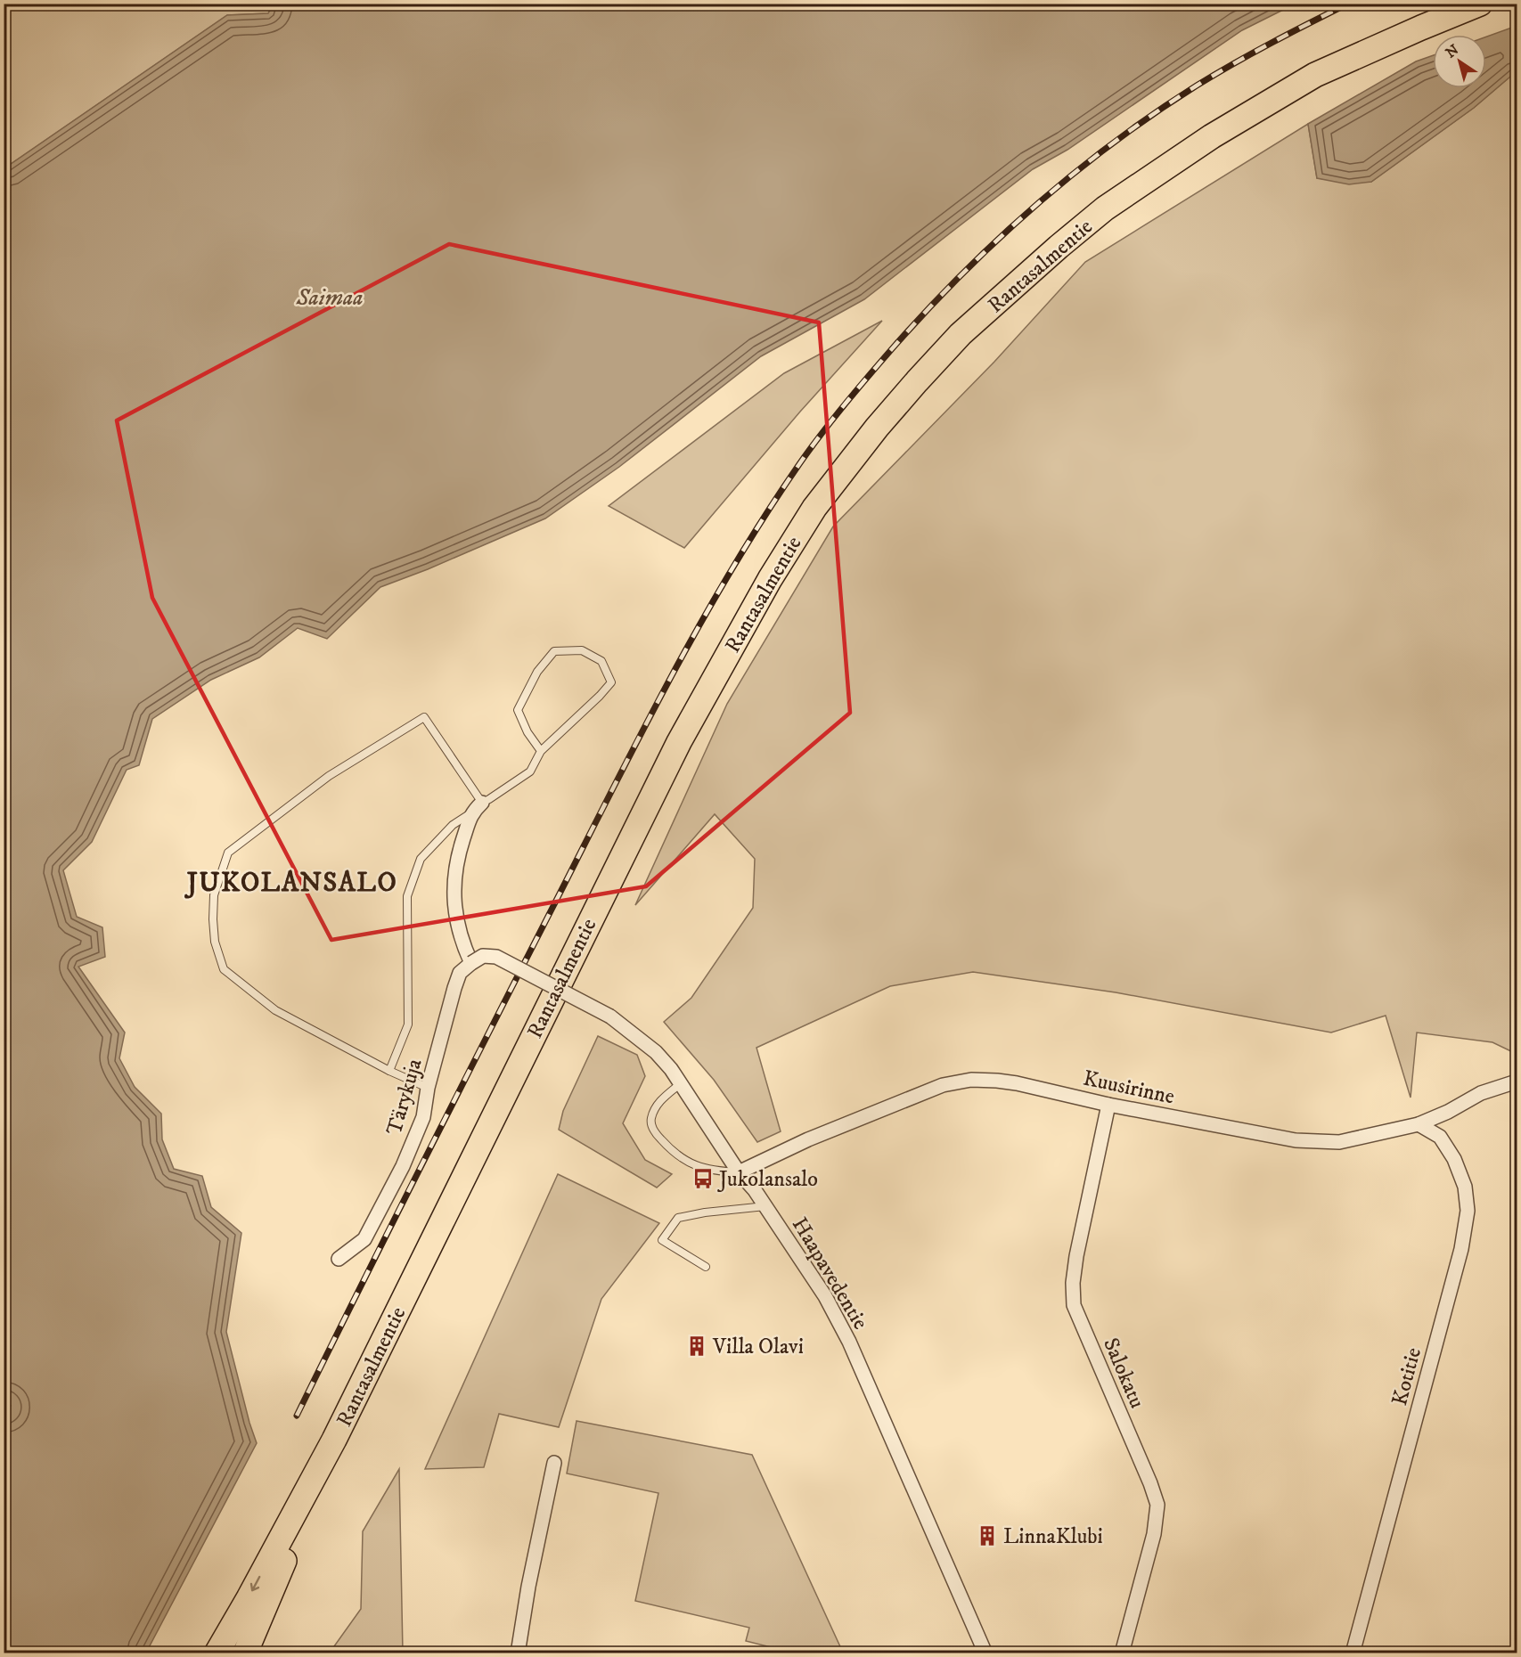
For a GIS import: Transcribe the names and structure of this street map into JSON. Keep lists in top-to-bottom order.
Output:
{
  "streets": {
    "highway": ["Rantasalmentie"],
    "street": [
      "Kuusirinne",
      "Tärykuja",
      "Haapavedentie",
      "Salokatu",
      "Kotitie"
    ]
  },
  "crossings": [
    ["Kuusirinne", "Haapavedentie"],
    ["Kuusirinne", "Salokatu"],
    ["Kuusirinne", "Kotitie"],
    ["Tärykuja", "Haapavedentie"]
  ],
  "districts": ["JUKOLANSALO"],
  "water": ["Saimaa"],
  "places": {
    "bus stop": ["Jukolansalo"],
    "building": ["Villa Olavi", "LinnaKlubi"]
  },
  "north": "top left"
}
